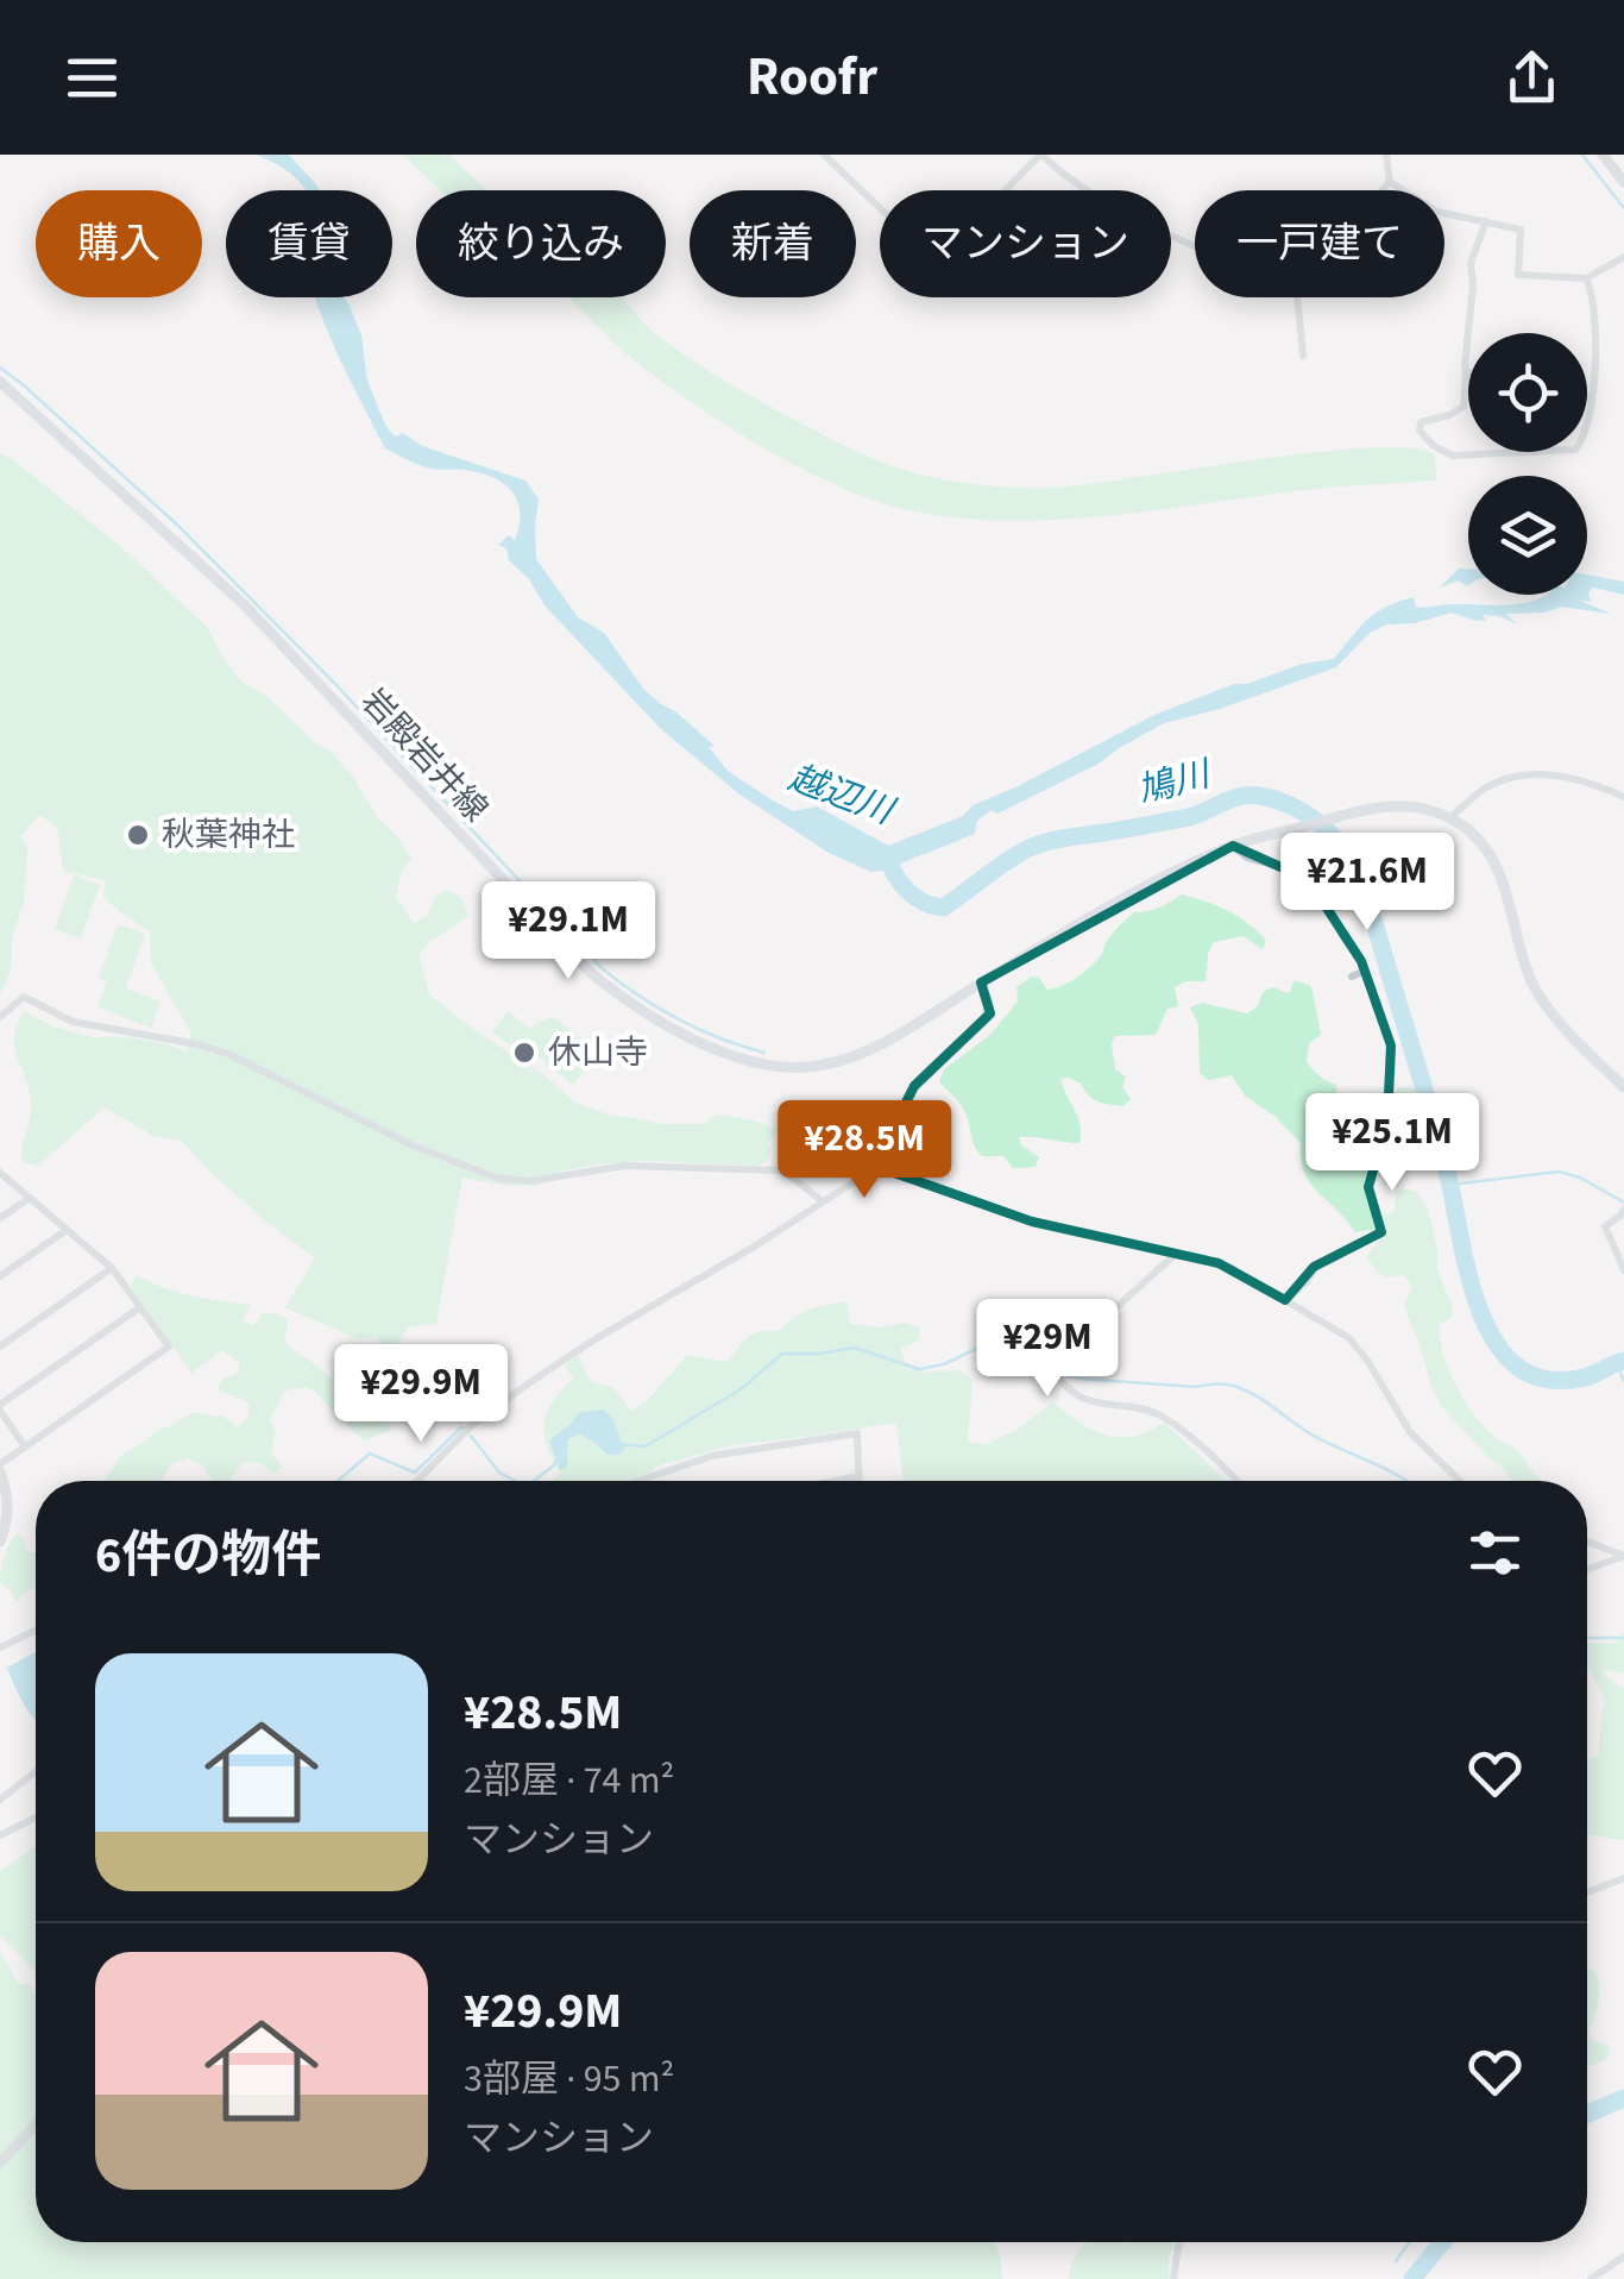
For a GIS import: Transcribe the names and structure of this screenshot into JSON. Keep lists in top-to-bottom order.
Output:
{
  "streets": {
    "main road": ["岩殿岩井線"]
  },
  "water": ["鳩川", "越辺川"],
  "places": ["秋葉神社", "休山寺"],
  "page": {
    "header": "Roofr",
    "chip": [
      "購入",
      "賃貸",
      "絞り込み",
      "新着",
      "マンション",
      "一戸建て"
    ],
    "price": [
      "¥21.6M",
      "¥29.1M",
      "¥25.1M",
      "¥28.5M",
      "¥29M",
      "¥29.9M"
    ],
    "heading": "6件の物件",
    "list": [
      {
        "name": "¥28.5M",
        "note": "2部屋 · 74 m² · マンション"
      },
      {
        "name": "¥29.9M",
        "note": "3部屋 · 95 m² · マンション"
      }
    ]
  }
}
